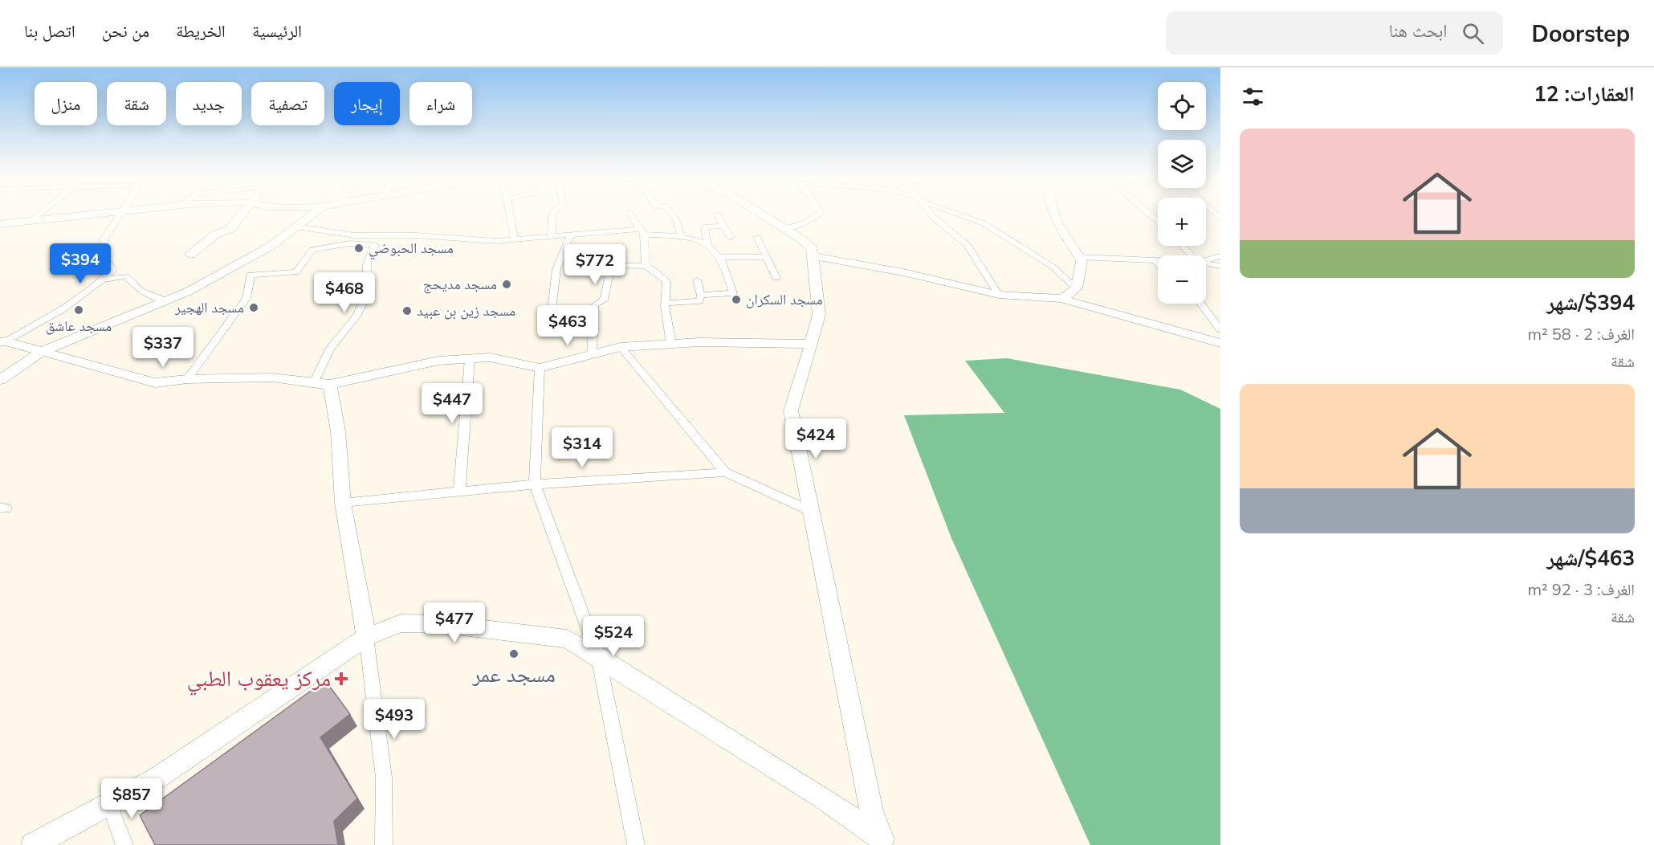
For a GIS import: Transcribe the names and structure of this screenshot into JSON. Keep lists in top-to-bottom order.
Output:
{
  "places": {
    "other": [
      "مسجد الحبوضي",
      "مسجد مديحج",
      "مسجد السكران",
      "مسجد الهجير",
      "مسجد عاشق",
      "مسجد زين بن عبيد",
      "مسجد عمر"
    ],
    "health": ["مركز يعقوب الطبي"]
  },
  "page": {
    "header": "Doorstep",
    "search": "ابحث هنا",
    "nav": [
      "الرئيسية",
      "الخريطة",
      "من نحن",
      "اتصل بنا"
    ],
    "heading": "العقارات: 12",
    "map_buttons": ["+", "−"],
    "chip": [
      "شراء",
      "إيجار",
      "تصفية",
      "جديد",
      "شقة",
      "منزل"
    ],
    "list": [
      {
        "name": "$394/شهر",
        "note": "الغرف: 2 · 58 m² · شقة"
      },
      {
        "name": "$463/شهر",
        "note": "الغرف: 3 · 92 m² · شقة"
      }
    ],
    "price": [
      "$394",
      "$772",
      "$468",
      "$463",
      "$337",
      "$447",
      "$424",
      "$314",
      "$477",
      "$524",
      "$493",
      "$857"
    ]
  }
}
